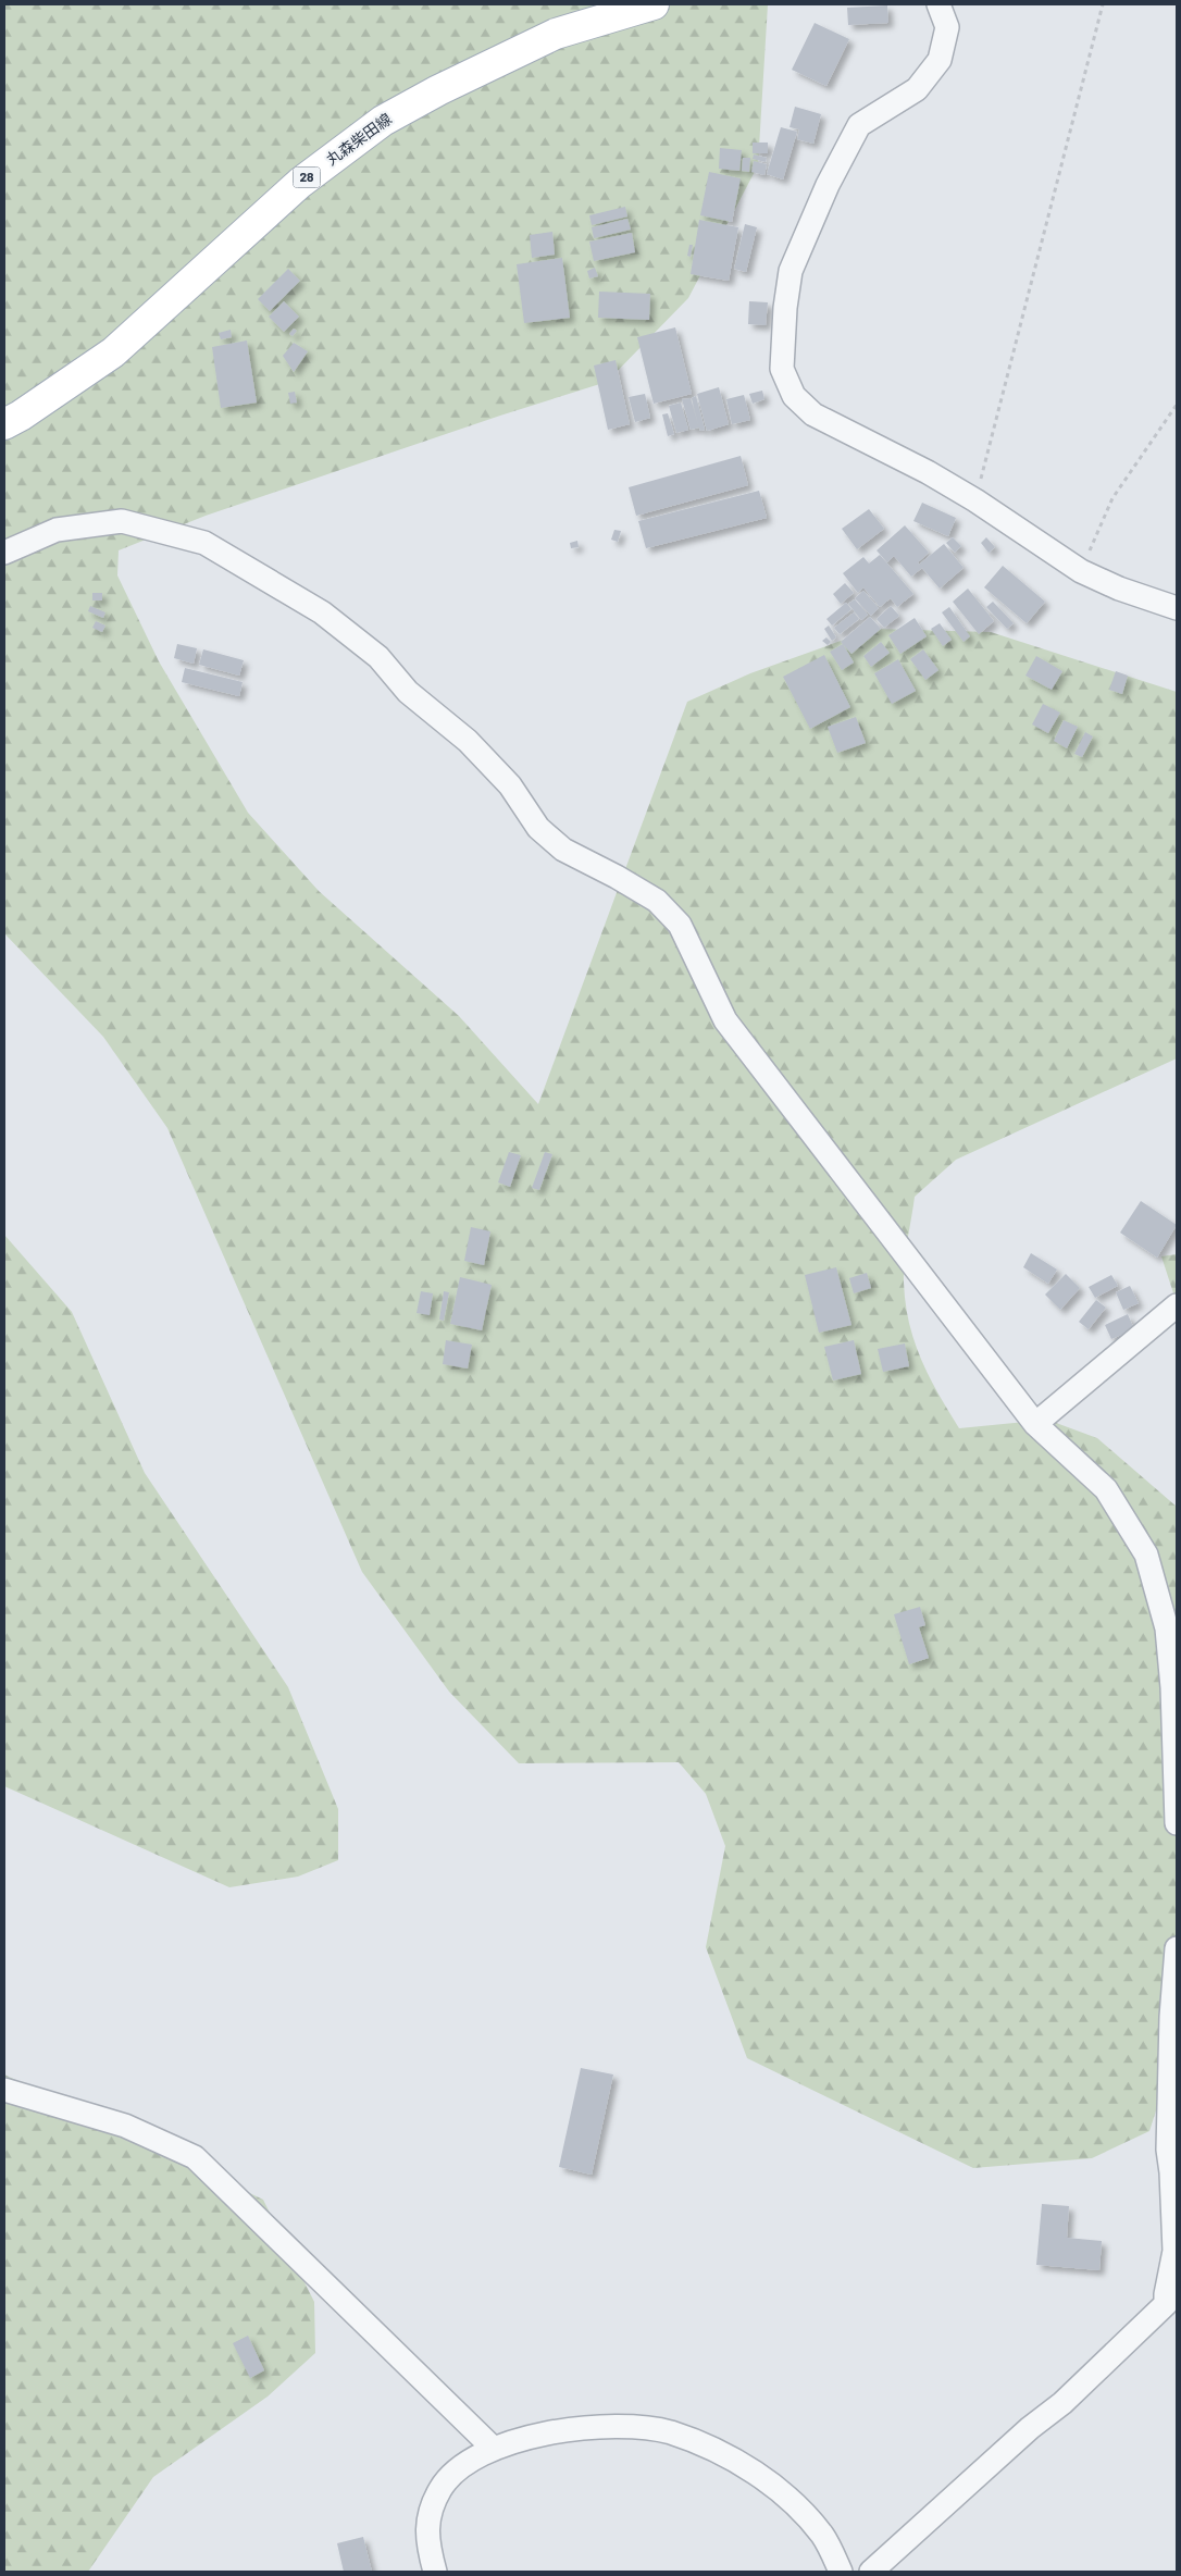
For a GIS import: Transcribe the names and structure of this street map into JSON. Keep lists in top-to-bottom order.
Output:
{
  "streets": {
    "main road": ["丸森柴田線", "28"]
  }
}
